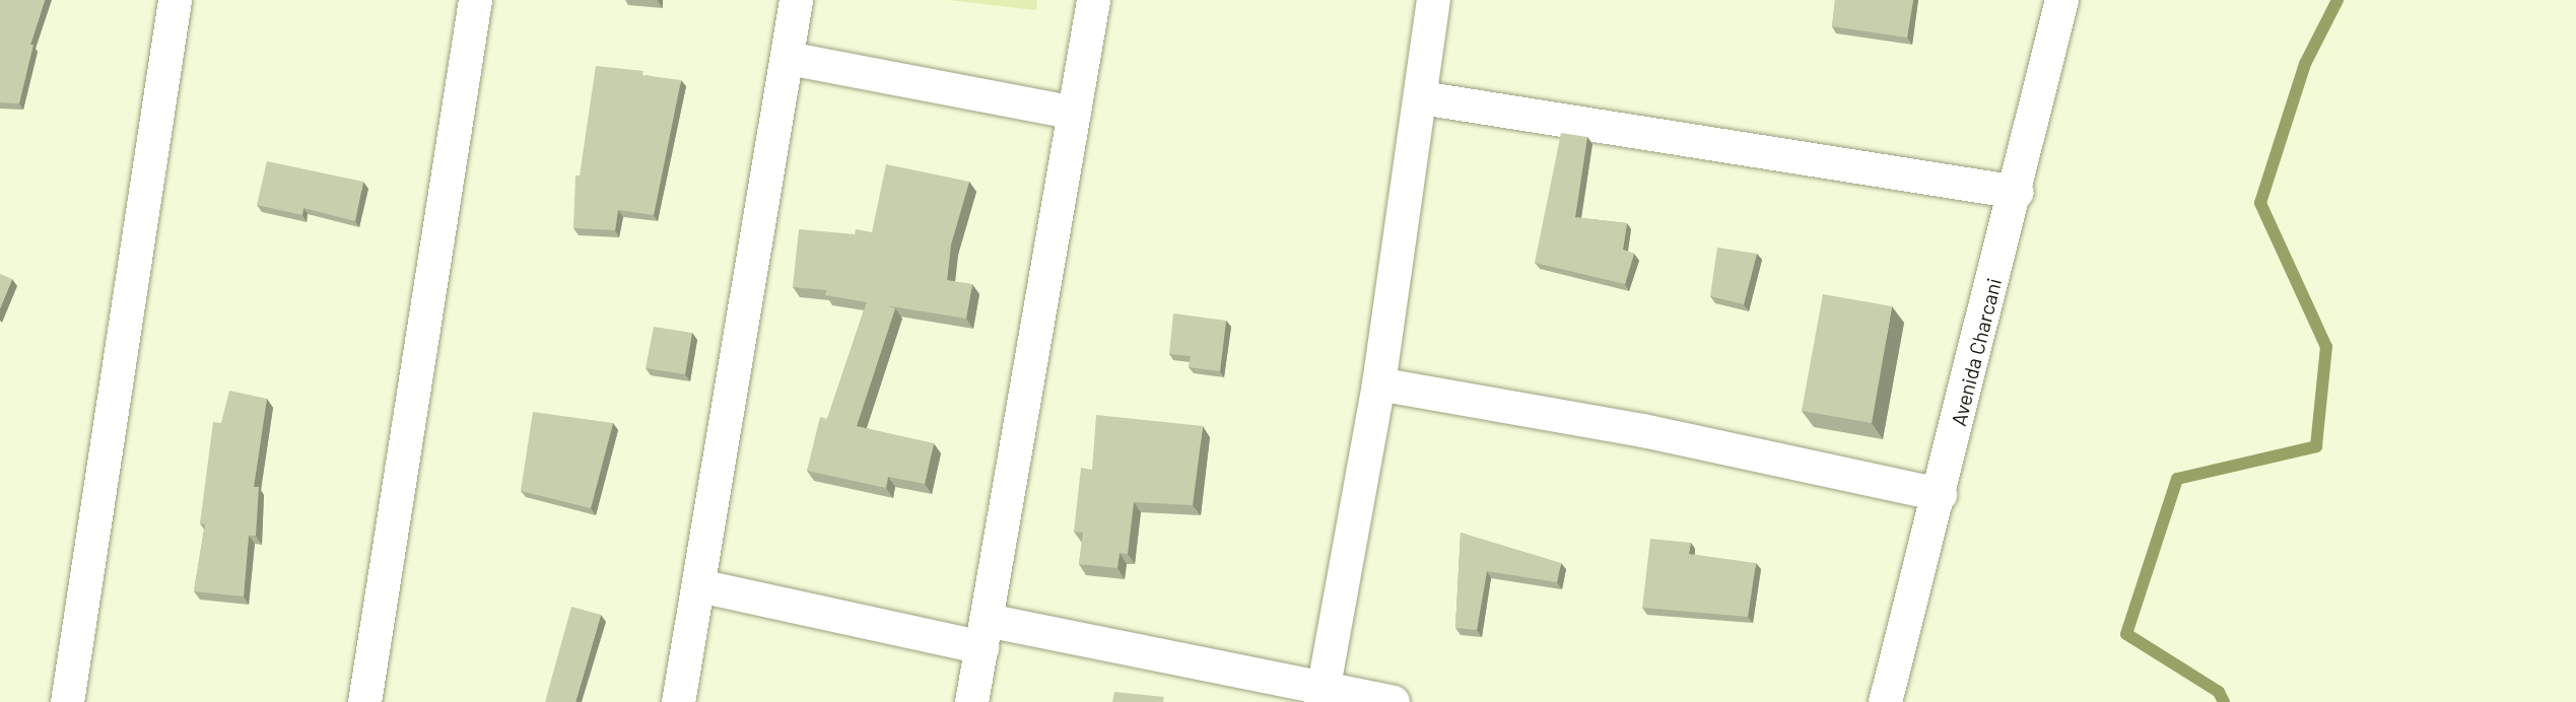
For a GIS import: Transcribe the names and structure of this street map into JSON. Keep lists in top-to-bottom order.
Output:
{
  "streets": {
    "street": ["Avenida Charcani"]
  }
}
